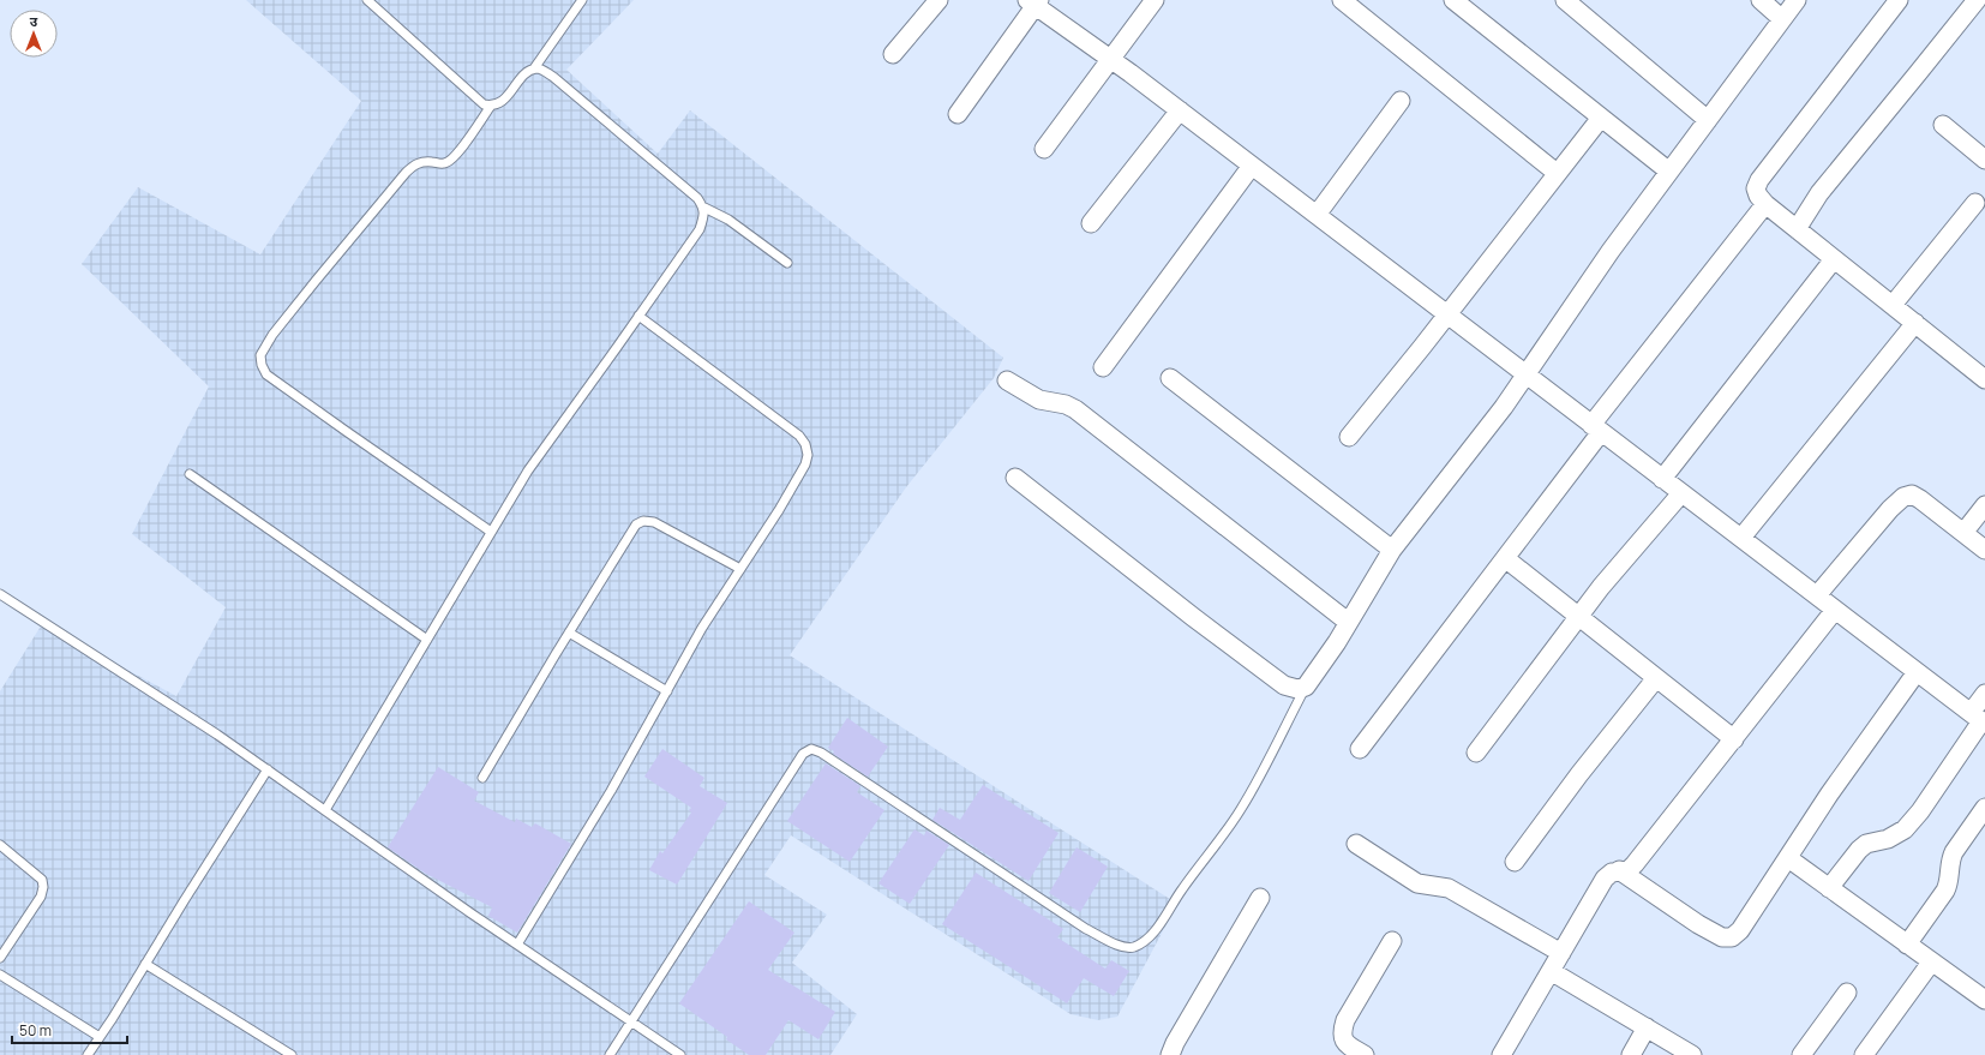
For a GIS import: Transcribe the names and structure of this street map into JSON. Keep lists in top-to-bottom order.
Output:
{
  "scale_bar": "50 m",
  "north": "top"
}
